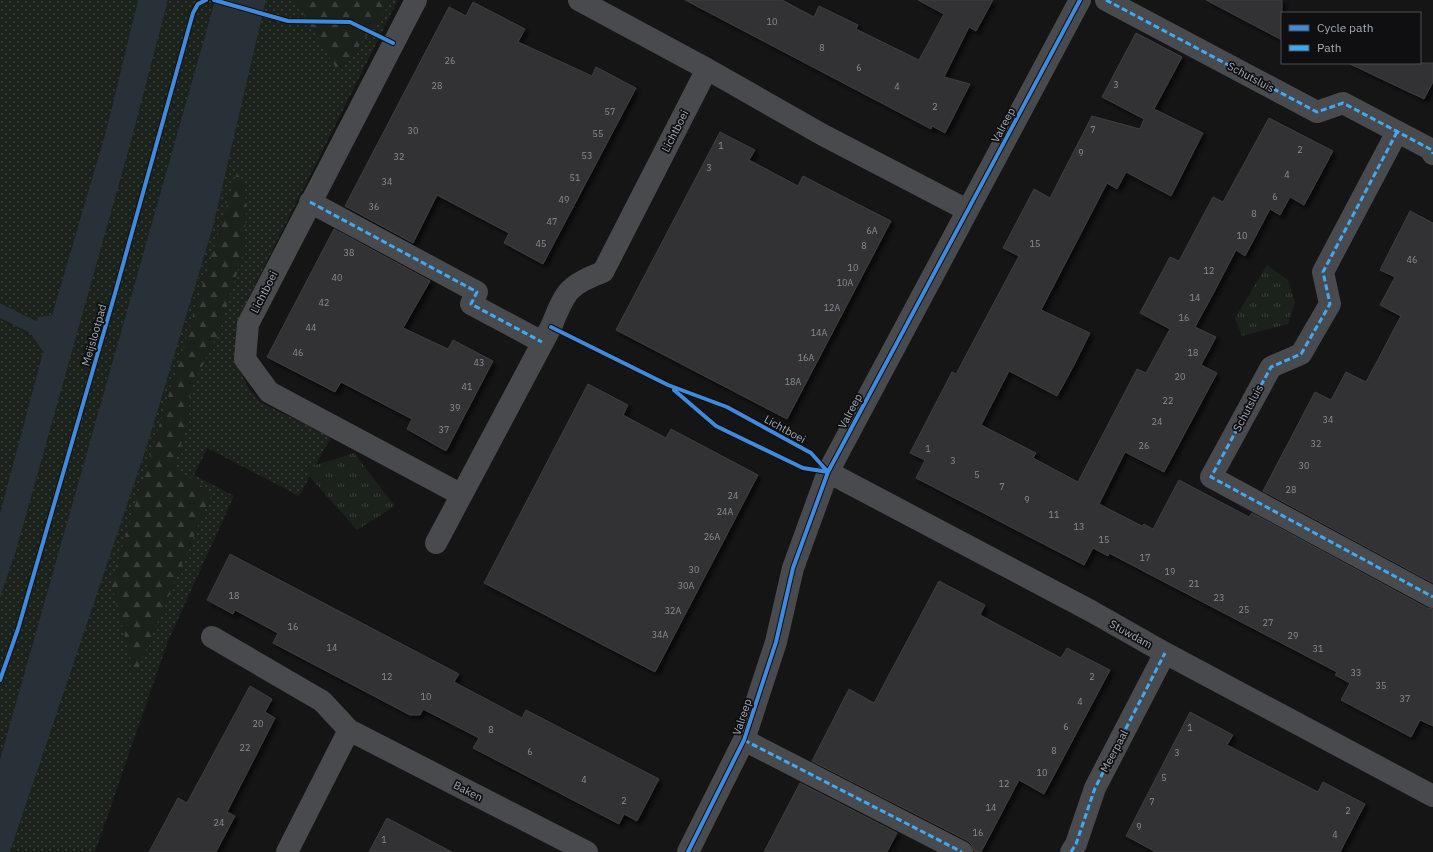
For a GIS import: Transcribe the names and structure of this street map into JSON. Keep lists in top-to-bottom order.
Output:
{
  "streets": {
    "street": [
      "Schutsluis",
      "Valreep",
      "Lichtboei",
      "Stuwdam",
      "Meerpaal",
      "Baken"
    ],
    "cycle path": ["Meijslootpad"]
  },
  "crossings": [
    ["Valreep", "Stuwdam"],
    ["Stuwdam", "Meerpaal"]
  ],
  "house_numbers": [
    "10",
    "8",
    "26",
    "6",
    "3",
    "28",
    "4",
    "2",
    "57",
    "7",
    "30",
    "55",
    "1",
    "2",
    "9",
    "53",
    "32",
    "3",
    "4",
    "51",
    "34",
    "6",
    "49",
    "36",
    "8",
    "47",
    "6A",
    "10",
    "45",
    "15",
    "8",
    "38",
    "46",
    "10",
    "12",
    "40",
    "10A",
    "14",
    "42",
    "12A",
    "16",
    "44",
    "14A",
    "46",
    "18",
    "16A",
    "43",
    "20",
    "18A",
    "41",
    "22",
    "39",
    "34",
    "24",
    "37",
    "32",
    "26",
    "1",
    "3",
    "30",
    "5",
    "7",
    "28",
    "24",
    "9",
    "24A",
    "11",
    "13",
    "26A",
    "15",
    "17",
    "30",
    "19",
    "21",
    "30A",
    "18",
    "23",
    "25",
    "32A",
    "27",
    "16",
    "34A",
    "29",
    "14",
    "31",
    "33",
    "12",
    "2",
    "35",
    "10",
    "37",
    "4",
    "20",
    "6",
    "1",
    "8",
    "22",
    "8",
    "6",
    "3",
    "10",
    "5",
    "4",
    "12",
    "2",
    "7",
    "14",
    "2",
    "24",
    "9",
    "16",
    "4",
    "1"
  ],
  "legend": ["Cycle path", "Path"]
}
